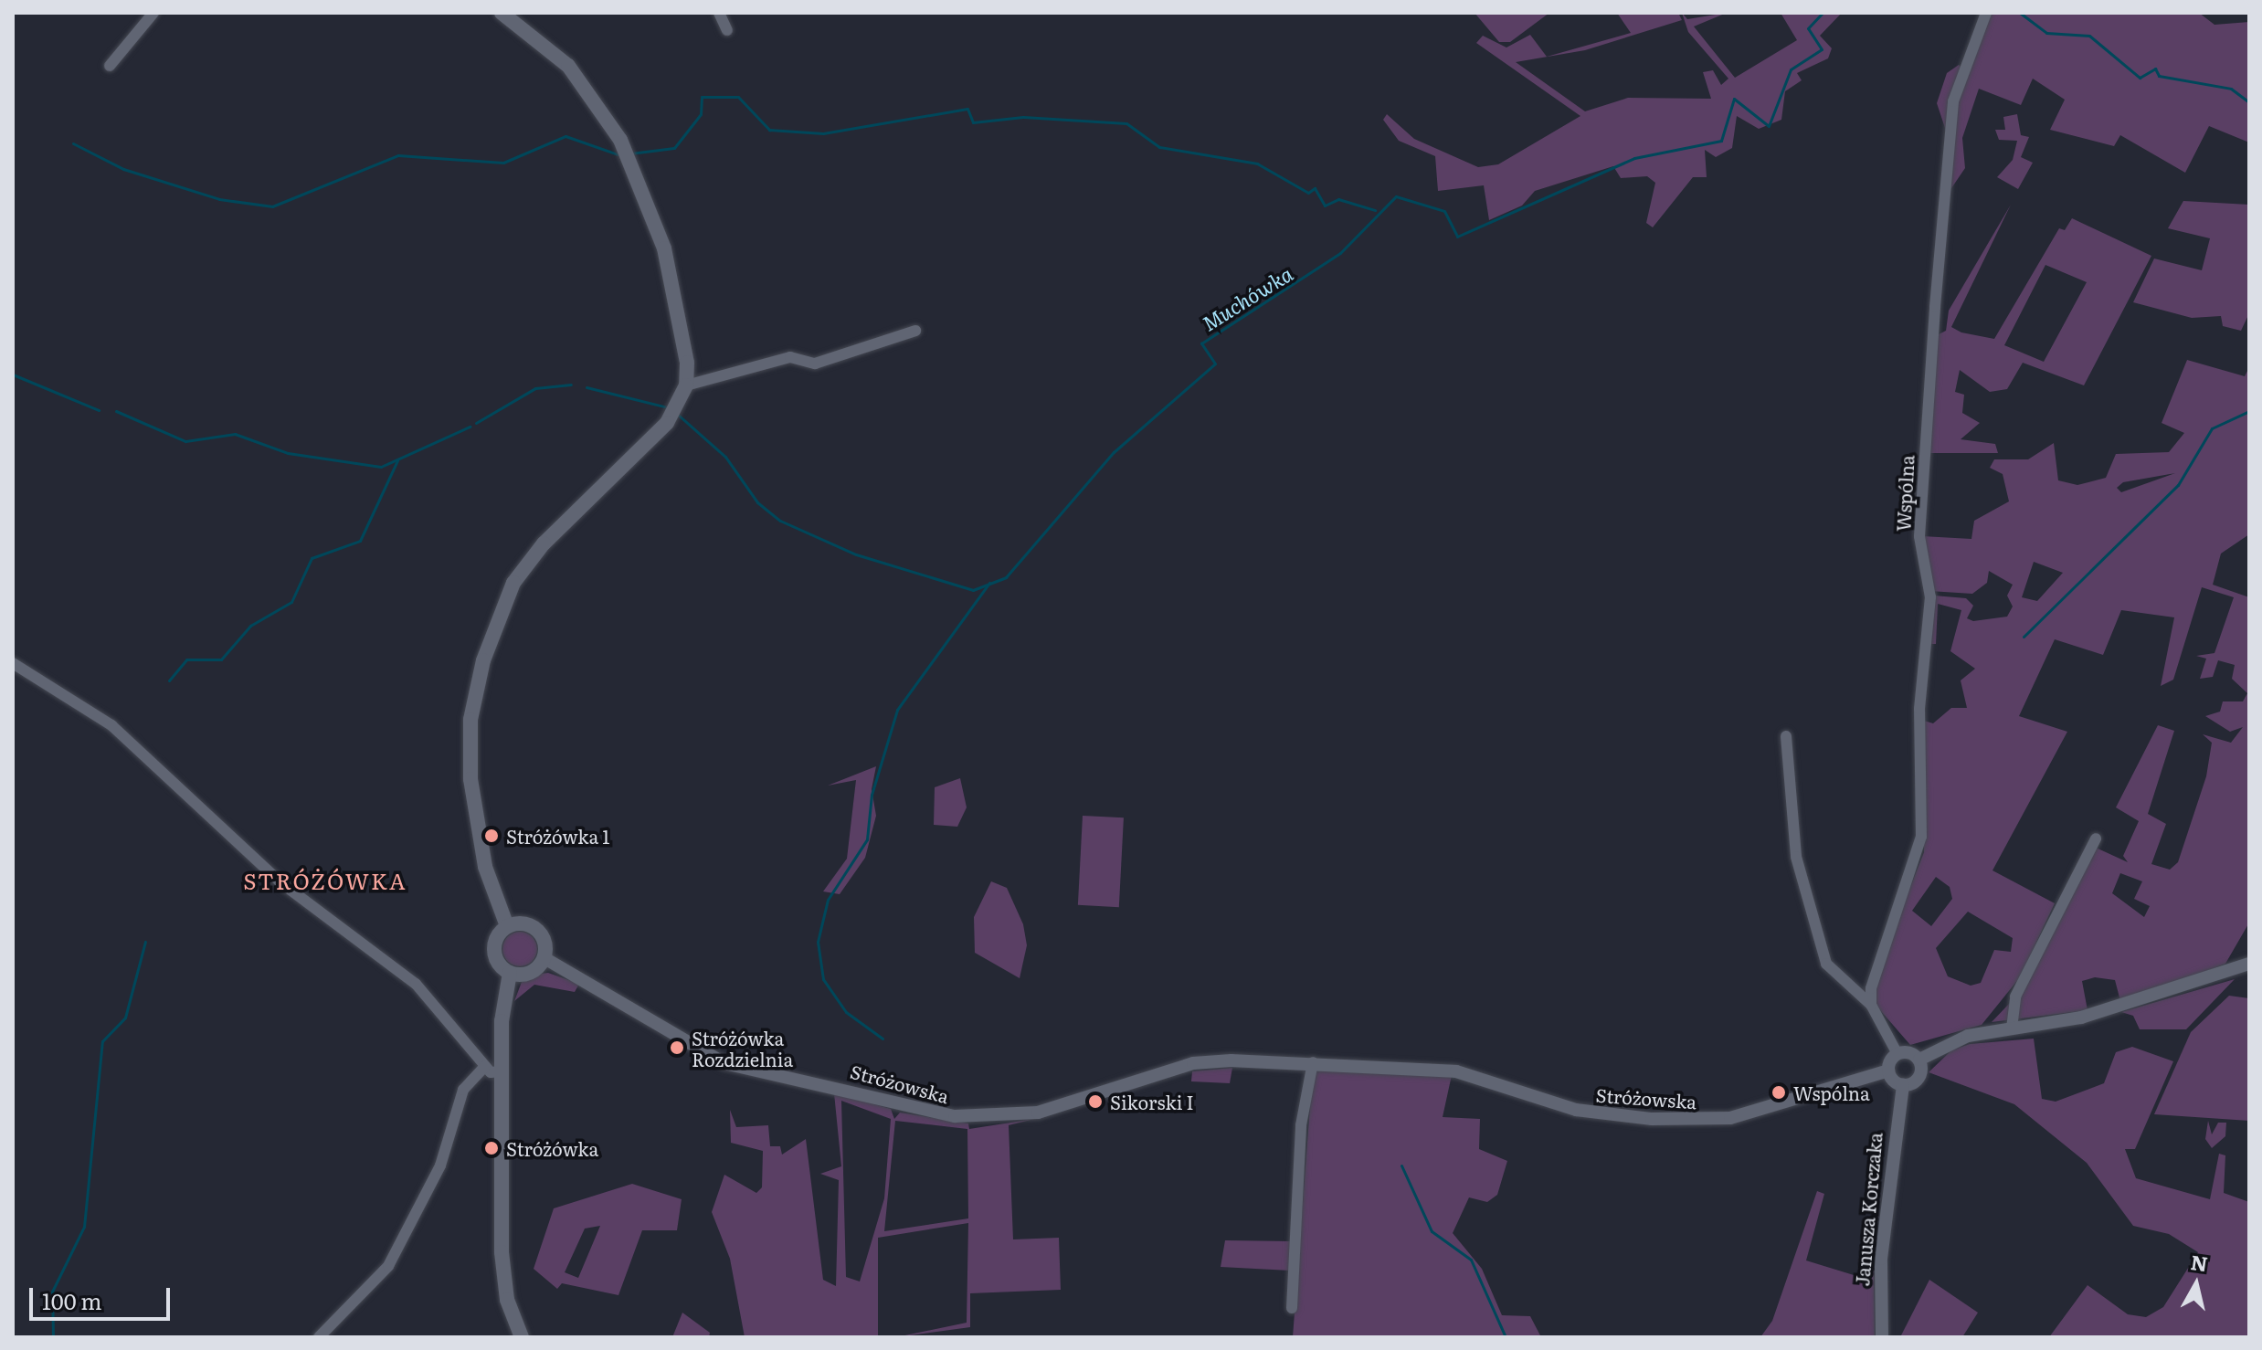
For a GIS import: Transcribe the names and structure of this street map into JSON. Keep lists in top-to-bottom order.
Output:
{
  "streets": {
    "street": ["Wspólna", "Stróżowska", "Janusza Korczaka"]
  },
  "districts": ["STRÓŻÓWKA"],
  "water": ["Muchówka"],
  "places": [
    "Stróżówka 1",
    "Stróżówka Rozdzielnia",
    "Wspólna",
    "Sikorski I",
    "Stróżówka"
  ],
  "scale_bar": "100 m",
  "north": "top"
}
